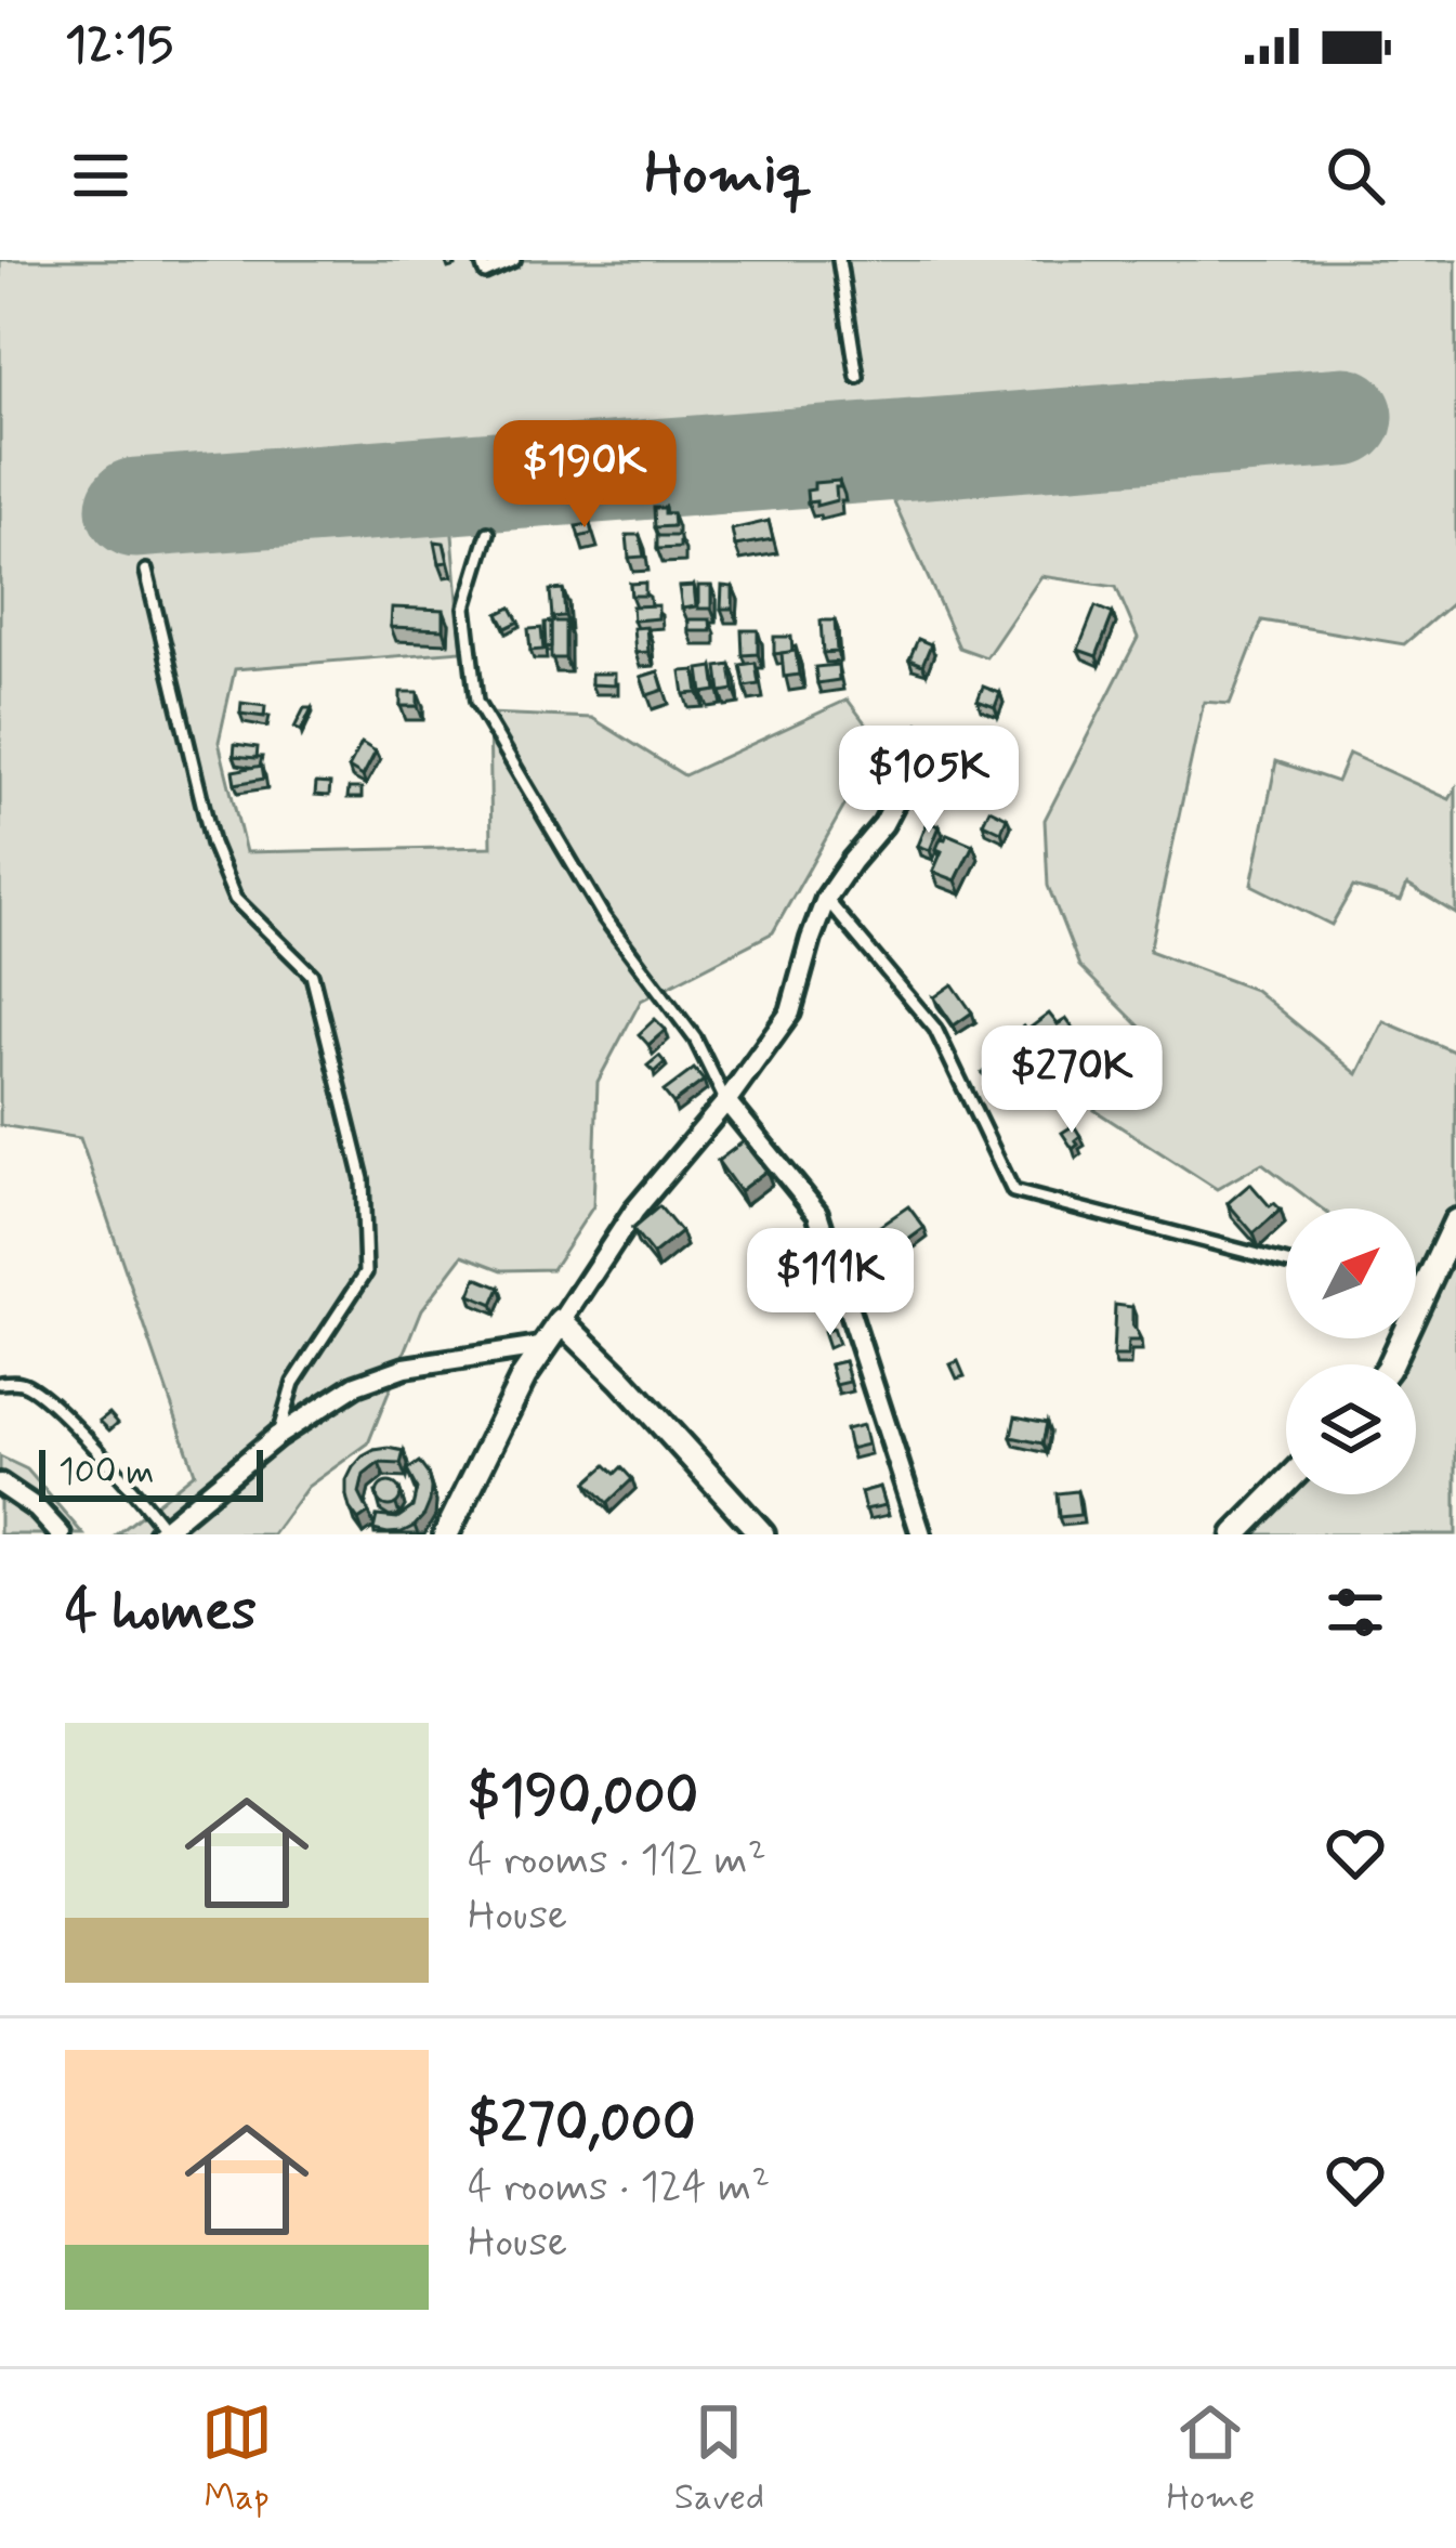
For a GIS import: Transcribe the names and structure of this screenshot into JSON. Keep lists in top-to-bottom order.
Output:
{
  "scale_bar": "100 m",
  "north": "top right",
  "page": {
    "status": "12:15",
    "header": "Homiq",
    "price": [
      "$190K",
      "$105K",
      "$270K",
      "$111K"
    ],
    "scale": "100 m",
    "heading": "4 homes",
    "list": [
      {
        "name": "$190,000",
        "note": "4 rooms · 112 m² · House"
      },
      {
        "name": "$270,000",
        "note": "4 rooms · 124 m² · House"
      }
    ],
    "tabs": ["Map", "Saved", "Home"]
  }
}
